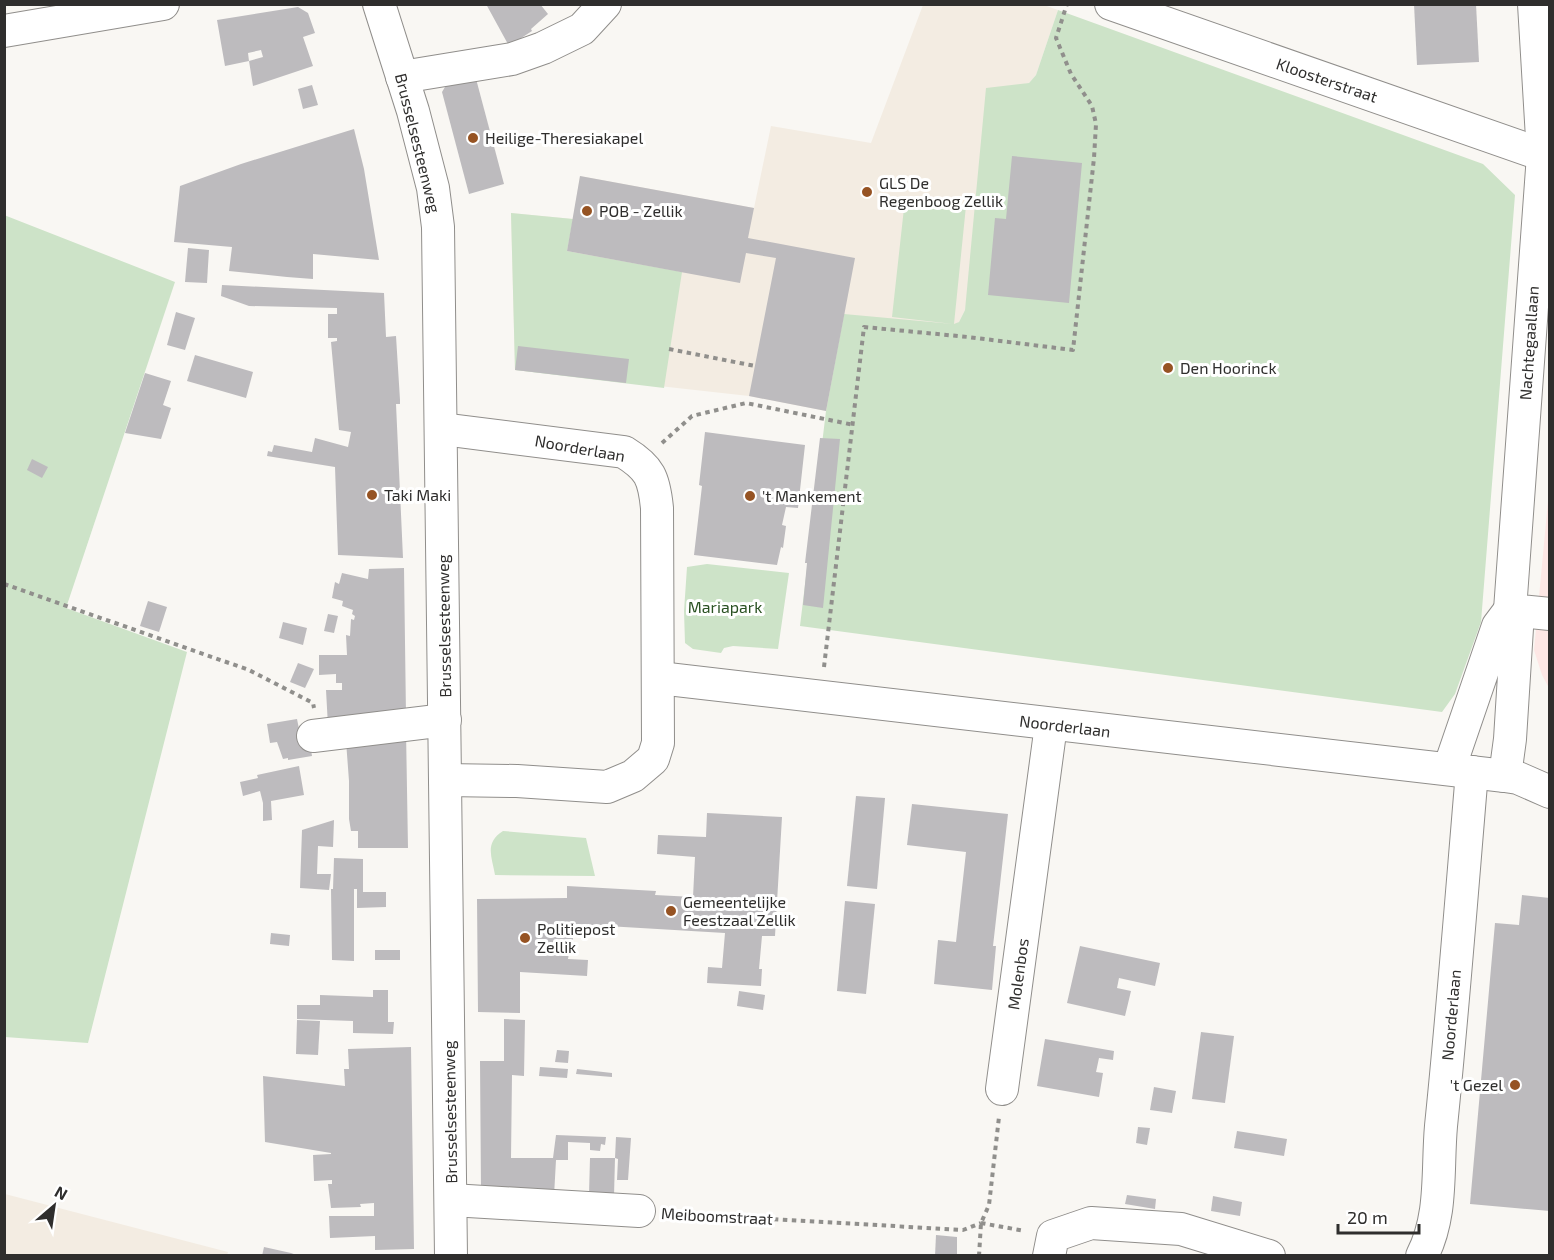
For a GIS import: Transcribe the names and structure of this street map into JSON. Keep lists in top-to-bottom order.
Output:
{
  "streets": {
    "street": [
      "Kloosterstraat",
      "Brusselsesteenweg",
      "Nachtegaallaan",
      "Noorderlaan",
      "Molenbos",
      "Meiboomstraat"
    ]
  },
  "crossings": [
    ["Kloosterstraat", "Nachtegaallaan"],
    ["Brusselsesteenweg", "Noorderlaan"],
    ["Brusselsesteenweg", "Meiboomstraat"],
    ["Nachtegaallaan", "Noorderlaan"],
    ["Noorderlaan", "Molenbos"]
  ],
  "parks": ["Mariapark"],
  "places": [
    "Heilige-Theresiakapel",
    "GLS De Regenboog Zellik",
    "POB - Zellik",
    "Den Hoorinck",
    "Taki Maki",
    "'t Mankement",
    "Gemeentelijke Feestzaal Zellik",
    "Politiepost Zellik",
    "'t Gezel"
  ],
  "scale_bar": "20 m",
  "north": "top right"
}
